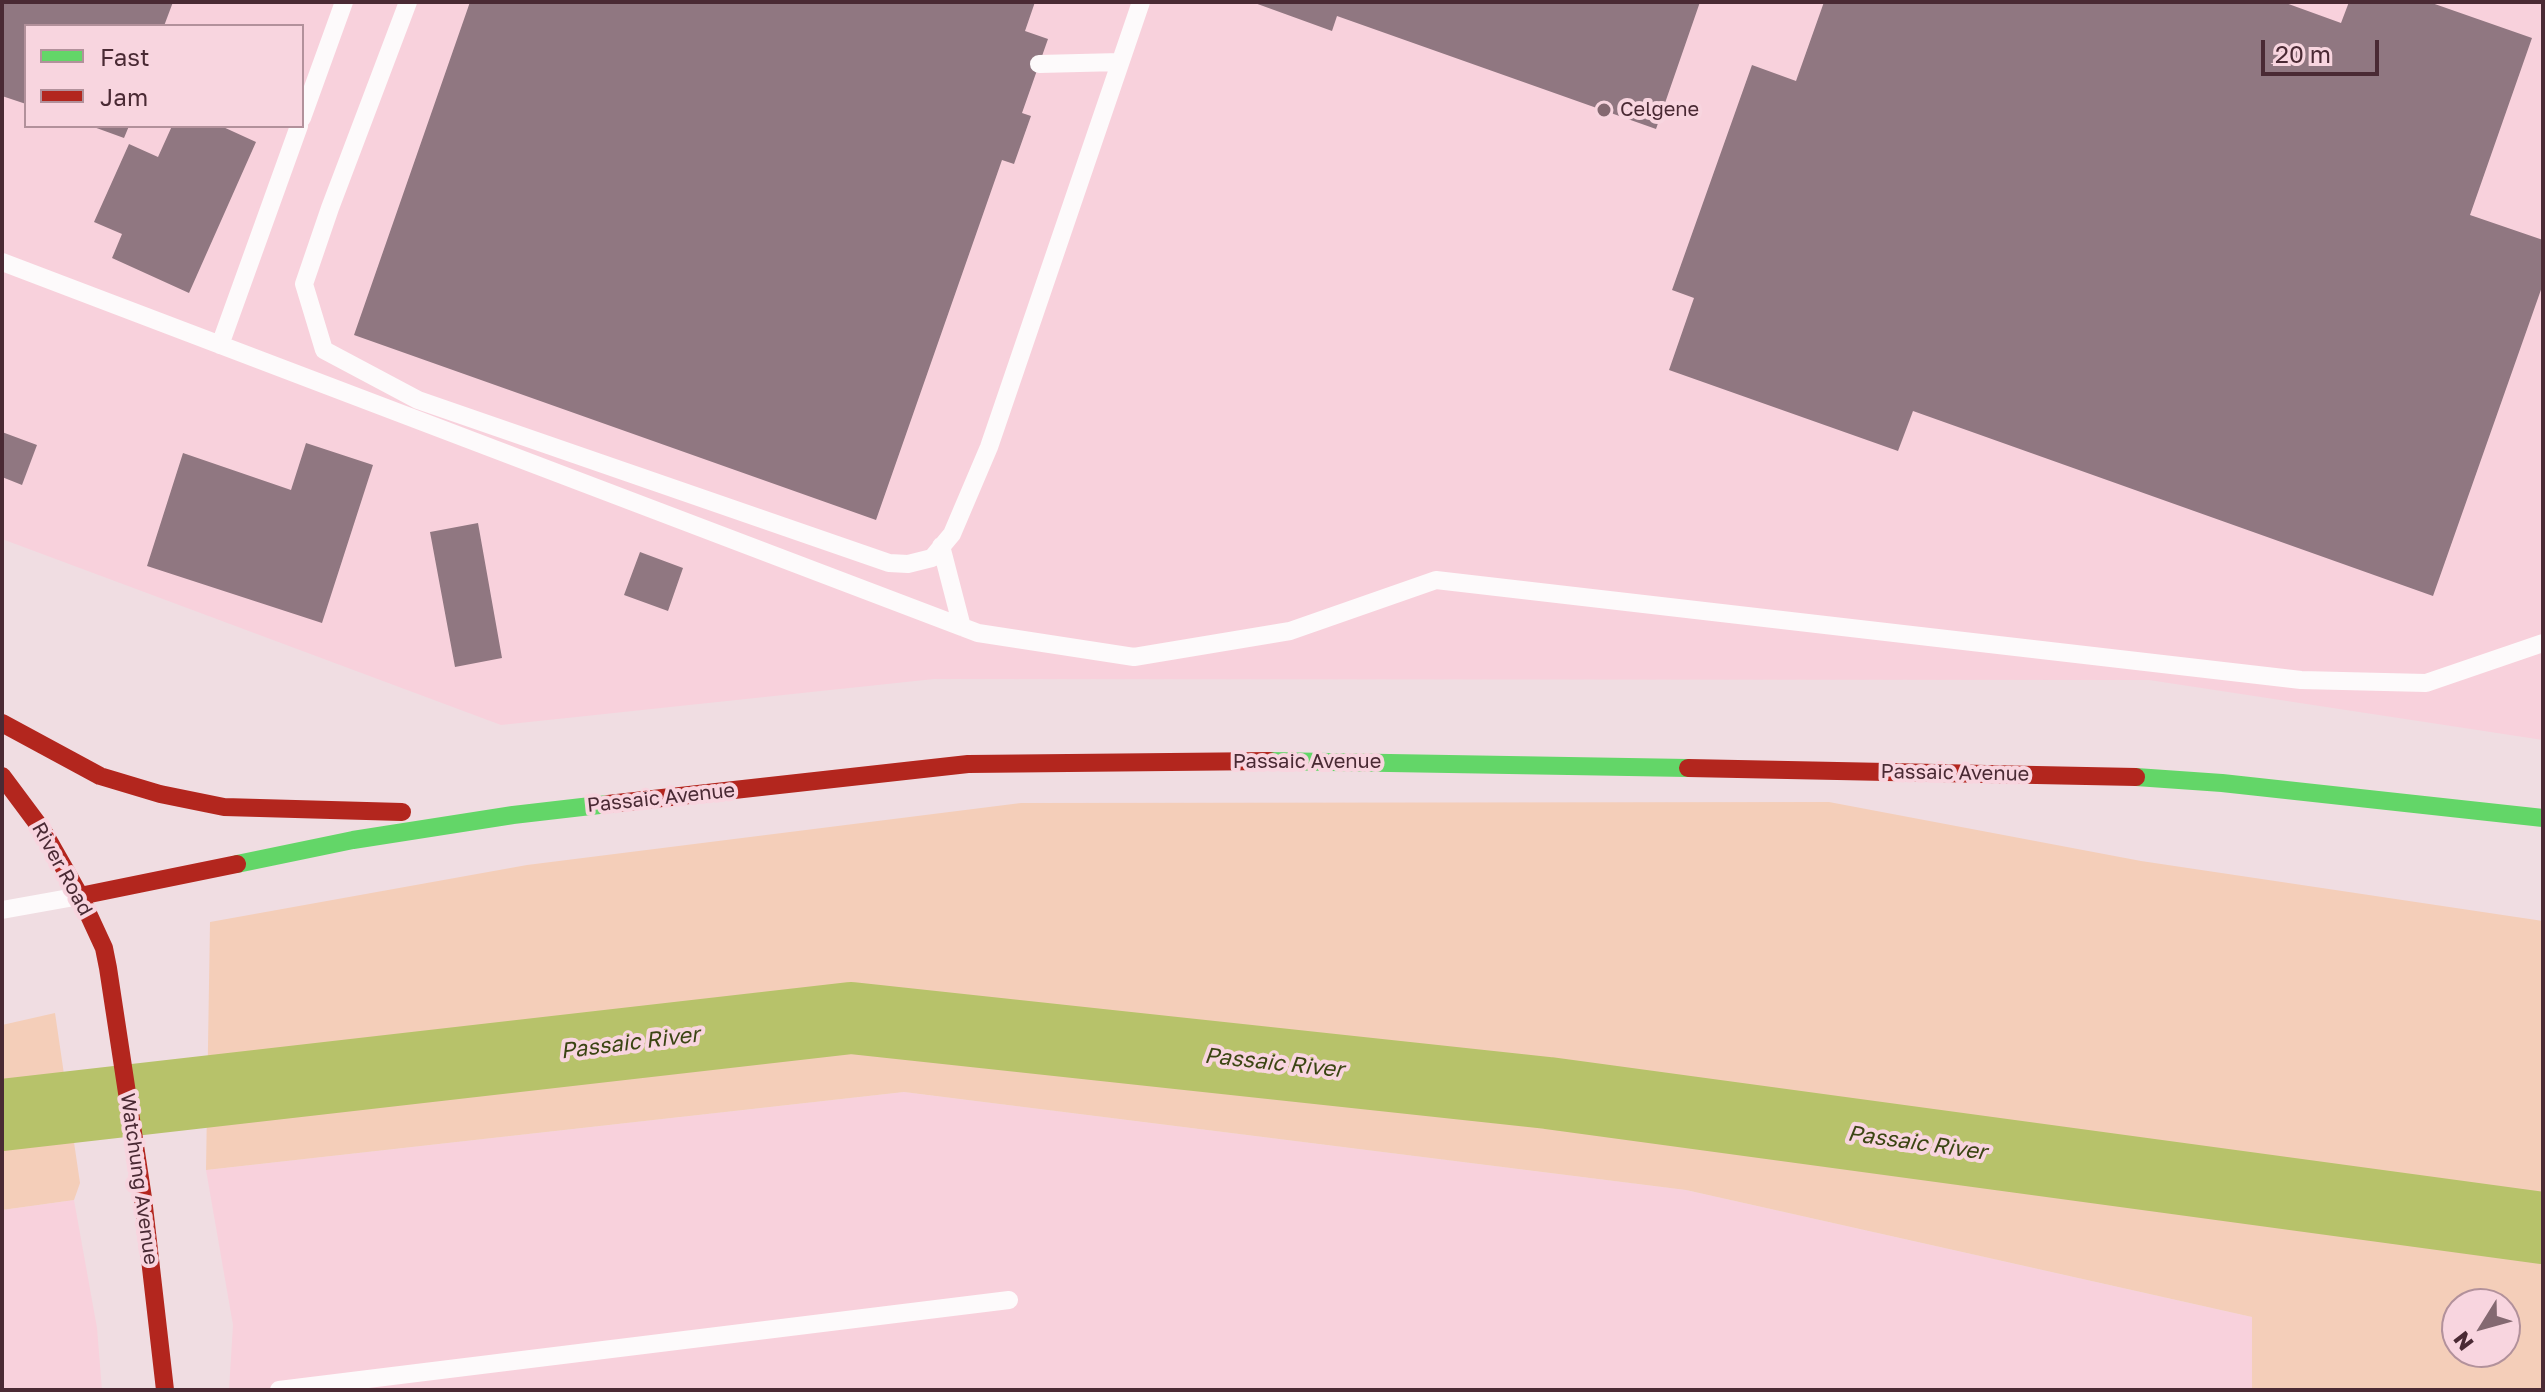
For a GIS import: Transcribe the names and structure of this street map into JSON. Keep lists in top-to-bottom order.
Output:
{
  "streets": {
    "main road": ["Passaic Avenue", "River Road", "Watchung Avenue"]
  },
  "crossings": [
    ["Passaic Avenue", "River Road"],
    ["River Road", "Watchung Avenue"]
  ],
  "water": ["Passaic River"],
  "places": ["Celgene"],
  "legend": ["Fast", "Jam"],
  "scale_bar": "20 m",
  "north": "bottom left"
}
